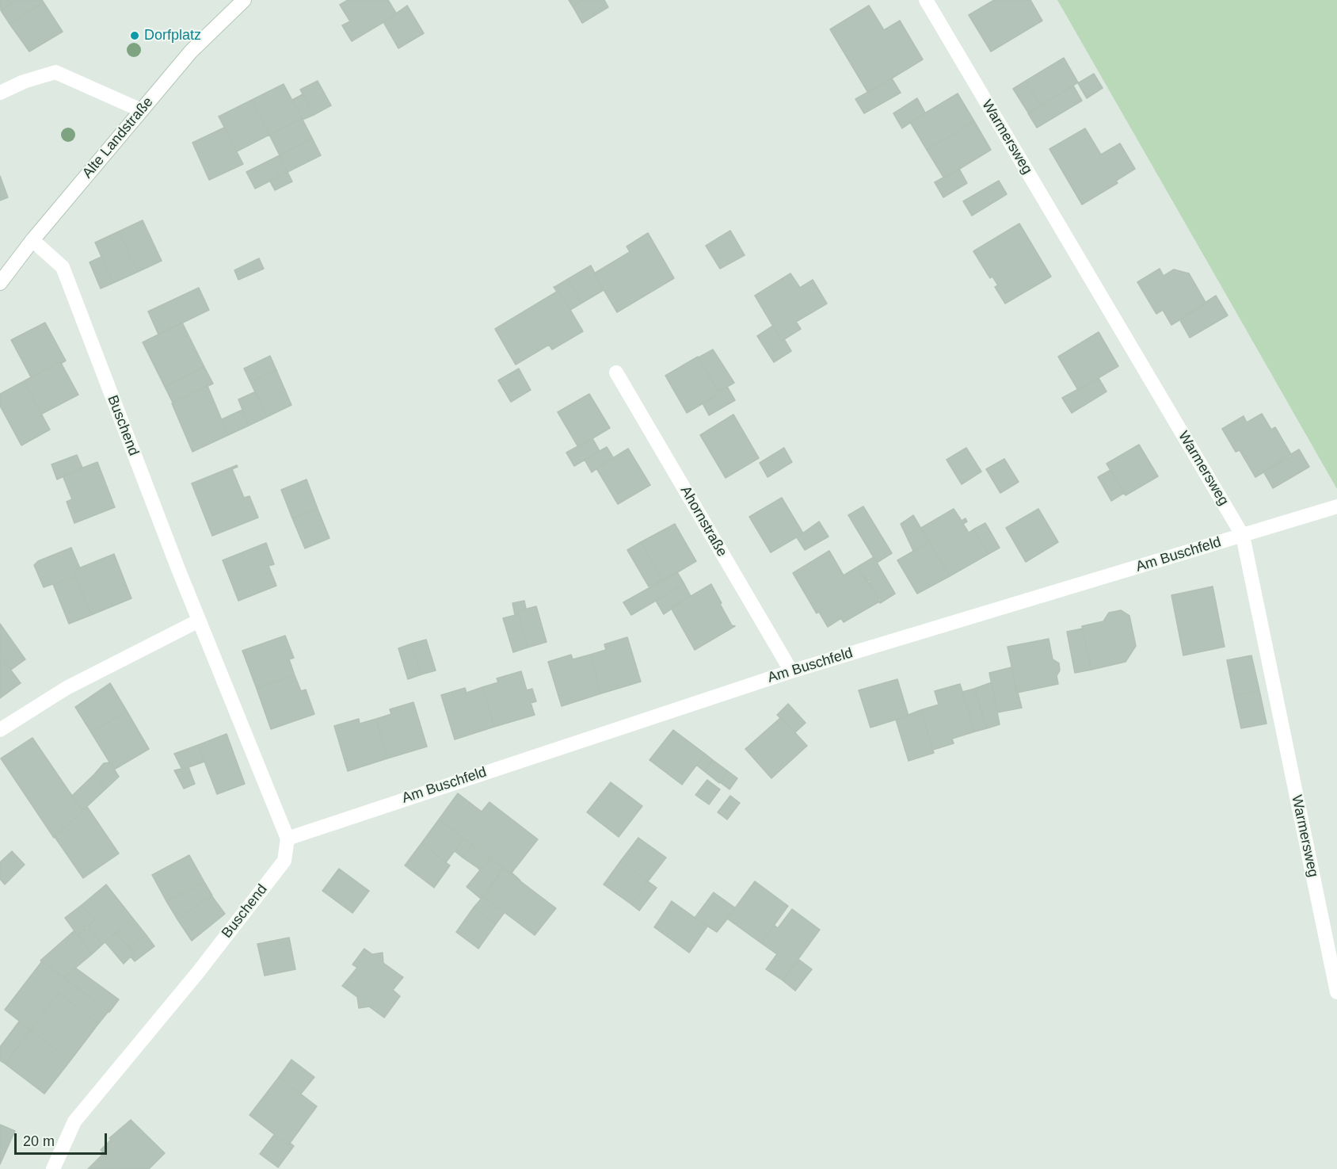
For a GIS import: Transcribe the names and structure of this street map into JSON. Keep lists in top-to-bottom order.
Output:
{
  "streets": {
    "street": [
      "Warmersweg",
      "Alte Landstraße",
      "Buschend",
      "Ahornstraße",
      "Am Buschfeld"
    ]
  },
  "crossings": [
    ["Warmersweg", "Am Buschfeld"],
    ["Alte Landstraße", "Buschend"],
    ["Buschend", "Am Buschfeld"],
    ["Ahornstraße", "Am Buschfeld"]
  ],
  "places": ["Dorfplatz"],
  "scale_bar": "20 m"
}
